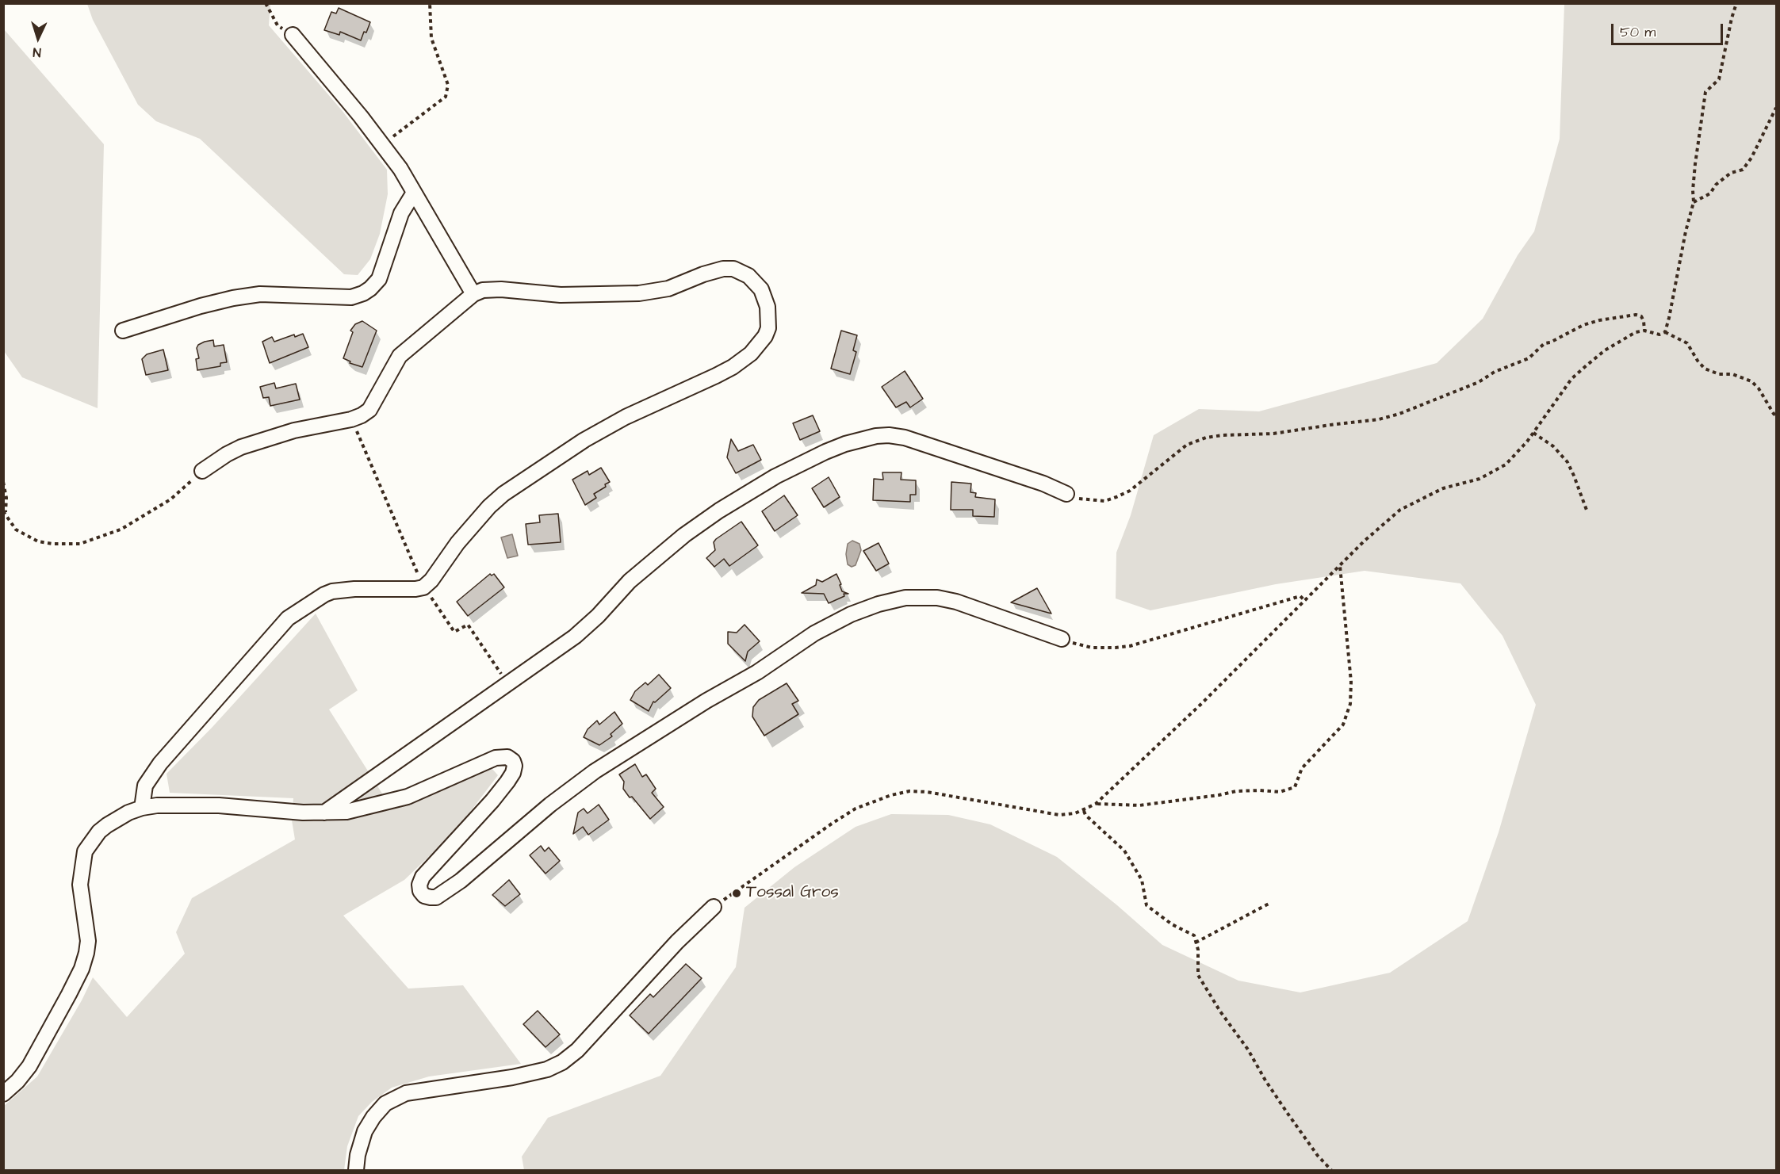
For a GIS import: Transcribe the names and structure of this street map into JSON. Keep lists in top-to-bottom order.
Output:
{
  "places": ["Tossal Gros"],
  "scale_bar": "50 m",
  "north": "bottom"
}
